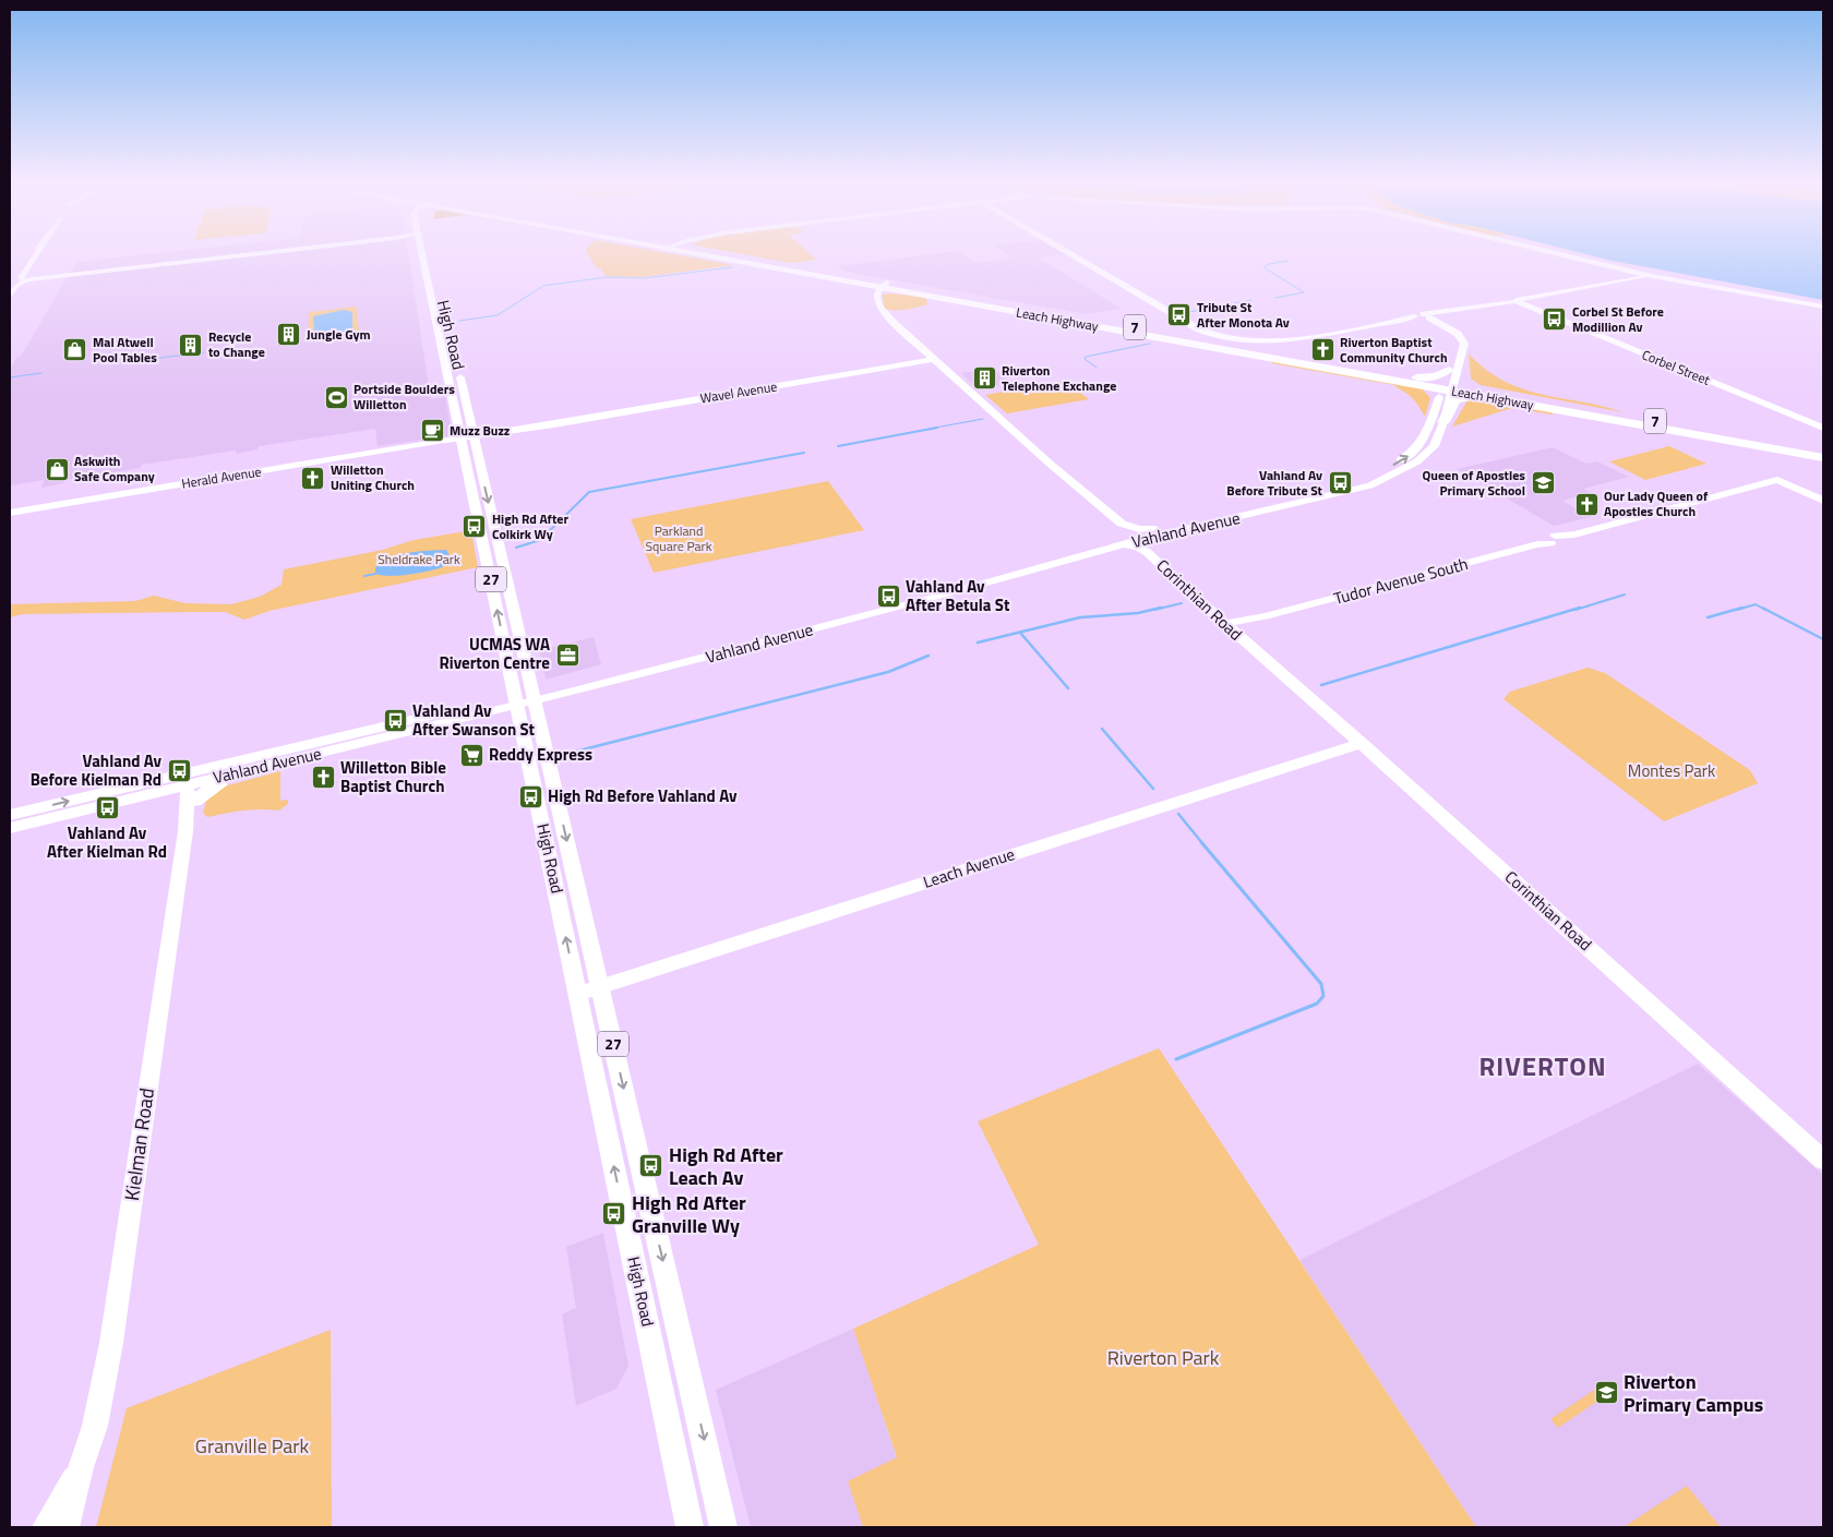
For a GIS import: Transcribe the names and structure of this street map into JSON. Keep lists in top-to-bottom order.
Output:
{
  "streets": {
    "highway": ["Leach Highway", "7"],
    "main road": ["High Road", "27", "Corinthian Road"],
    "street": [
      "Corbel Street",
      "Wavel Avenue",
      "Herald Avenue",
      "Vahland Avenue",
      "Tudor Avenue South",
      "Leach Avenue",
      "Kielman Road"
    ]
  },
  "crossings": [
    ["Leach Highway", "Vahland Avenue"],
    ["Leach Highway", "Corinthian Road"],
    ["High Road", "Wavel Avenue"],
    ["High Road", "Herald Avenue"],
    ["High Road", "Vahland Avenue"],
    ["High Road", "Leach Avenue"],
    ["Wavel Avenue", "Herald Avenue"],
    ["Wavel Avenue", "Corinthian Road"],
    ["Vahland Avenue", "Corinthian Road"],
    ["Vahland Avenue", "Kielman Road"],
    ["Tudor Avenue South", "Corinthian Road"],
    ["Corinthian Road", "Leach Avenue"]
  ],
  "districts": ["RIVERTON"],
  "parks": [
    "Parkland Square Park",
    "Sheldrake Park",
    "Montes Park",
    "Riverton Park",
    "Granville Park"
  ],
  "places": {
    "bus stop": [
      "Tribute St After Monota Av",
      "Corbel St Before Modillion Av",
      "Vahland Av Before Tribute St",
      "High Rd After Colkirk Wy",
      "Vahland Av After Betula St",
      "Vahland Av After Swanson St",
      "Vahland Av Before Kielman Rd",
      "High Rd Before Vahland Av",
      "Vahland Av After Kielman Rd",
      "High Rd After Leach Av",
      "High Rd After Granville Wy"
    ],
    "building": ["Jungle Gym", "Recycle to Change", "Riverton Telephone Exchange"],
    "shop": ["Mal Atwell Pool Tables", "Askwith Safe Company"],
    "church": [
      "Riverton Baptist Community Church",
      "Willetton Uniting Church",
      "Our Lady Queen of Apostles Church",
      "Willetton Bible Baptist Church"
    ],
    "sports": ["Portside Boulders Willetton"],
    "cafe": ["Muzz Buzz"],
    "school or university": ["Queen of Apostles Primary School", "Riverton Primary Campus"],
    "office": ["UCMAS WA Riverton Centre"],
    "supermarket": ["Reddy Express"]
  }
}
